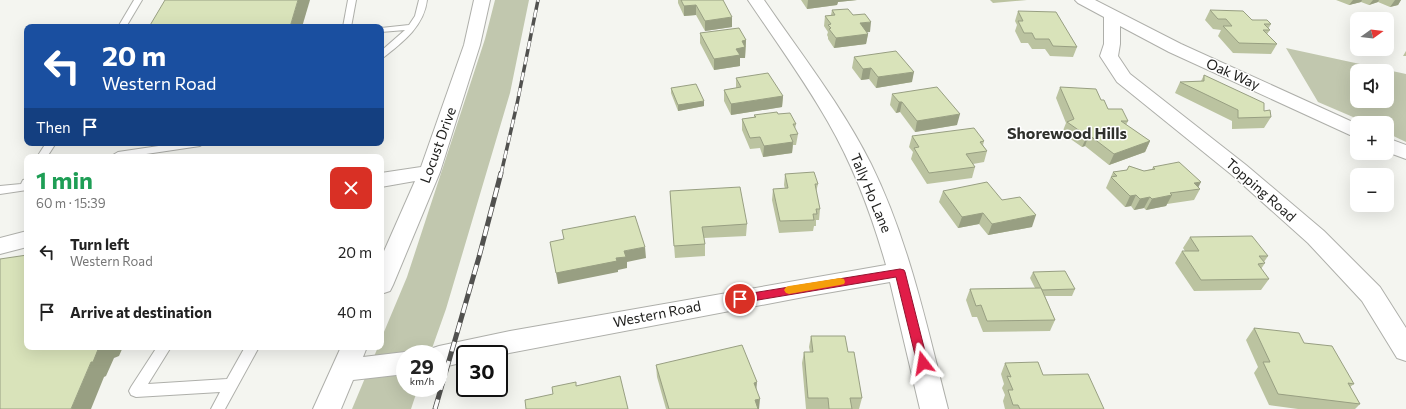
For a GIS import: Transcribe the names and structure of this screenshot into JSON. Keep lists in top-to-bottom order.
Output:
{
  "streets": {
    "street": [
      "Oak Way",
      "Locust Drive",
      "Topping Road",
      "Tally Ho Lane",
      "Western Road"
    ]
  },
  "crossings": [
    ["Oak Way", "Topping Road"],
    ["Tally Ho Lane", "Western Road"]
  ],
  "districts": ["Shorewood Hills"],
  "north": "right",
  "page": {
    "map_buttons": ["+", "−"],
    "turn": ["20 m", "Western Road"],
    "then": "Then",
    "heading": ["1 min", "60 m · 15:39"],
    "list": [
      {
        "name": "Turn left",
        "note": "Western Road",
        "value": "20 m"
      },
      {
        "name": "Arrive at destination",
        "value": "40 m"
      }
    ],
    "speed": "29 km/h",
    "limit": "30"
  }
}
